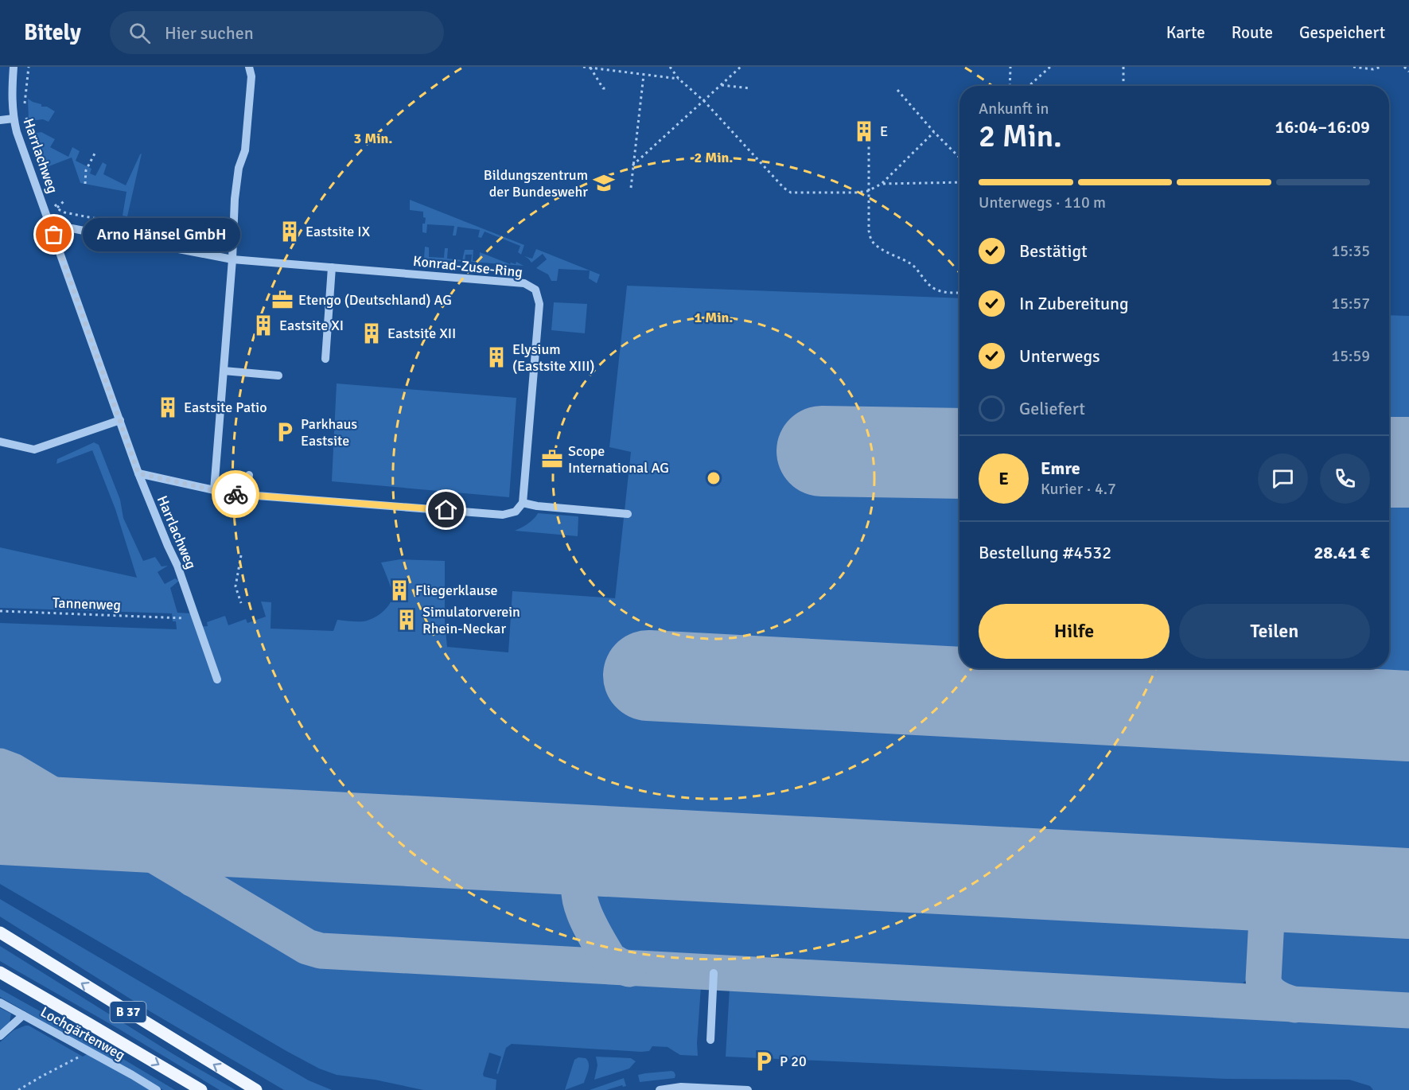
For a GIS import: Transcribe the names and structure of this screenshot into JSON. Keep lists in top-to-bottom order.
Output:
{
  "streets": {
    "main road": ["B 37"],
    "street": ["Harrlachweg", "Konrad-Zuse-Ring", "Lochgärtenweg"],
    "path": ["Tannenweg"]
  },
  "crossings": [
    ["Harrlachweg", "Konrad-Zuse-Ring"]
  ],
  "places": {
    "building": [
      "E",
      "Eastsite IX",
      "Eastsite XI",
      "Eastsite XII",
      "Elysium (Eastsite XIII)",
      "Eastsite Patio",
      "Fliegerklause",
      "Simulatorverein Rhein-Neckar"
    ],
    "school or university": ["Bildungszentrum der Bundeswehr"],
    "other": ["Arno Hänsel GmbH"],
    "office": ["Etengo (Deutschland) AG", "Scope International AG"],
    "parking": ["Parkhaus Eastsite", "P 20"]
  },
  "page": {
    "header": "Bitely",
    "search": "Hier suchen",
    "nav": ["Karte", "Route", "Gespeichert"],
    "heading": ["2 Min.", "Ankunft in", "16:04–16:09"],
    "panel": [
      "Emre",
      "Kurier · 4.7",
      "Bestellung #4532",
      "28.41 €"
    ],
    "bar": "Unterwegs · 110 m",
    "bubble": "Arno Hänsel GmbH",
    "list": [
      ["Bestätigt", "15:35"],
      ["In Zubereitung", "15:57"],
      ["Unterwegs", "15:59"],
      "Geliefert"
    ],
    "round": "E",
    "buttons": ["Hilfe", "Teilen"]
  },
  "rings": ["3 Min.", "2 Min.", "1 Min."]
}
